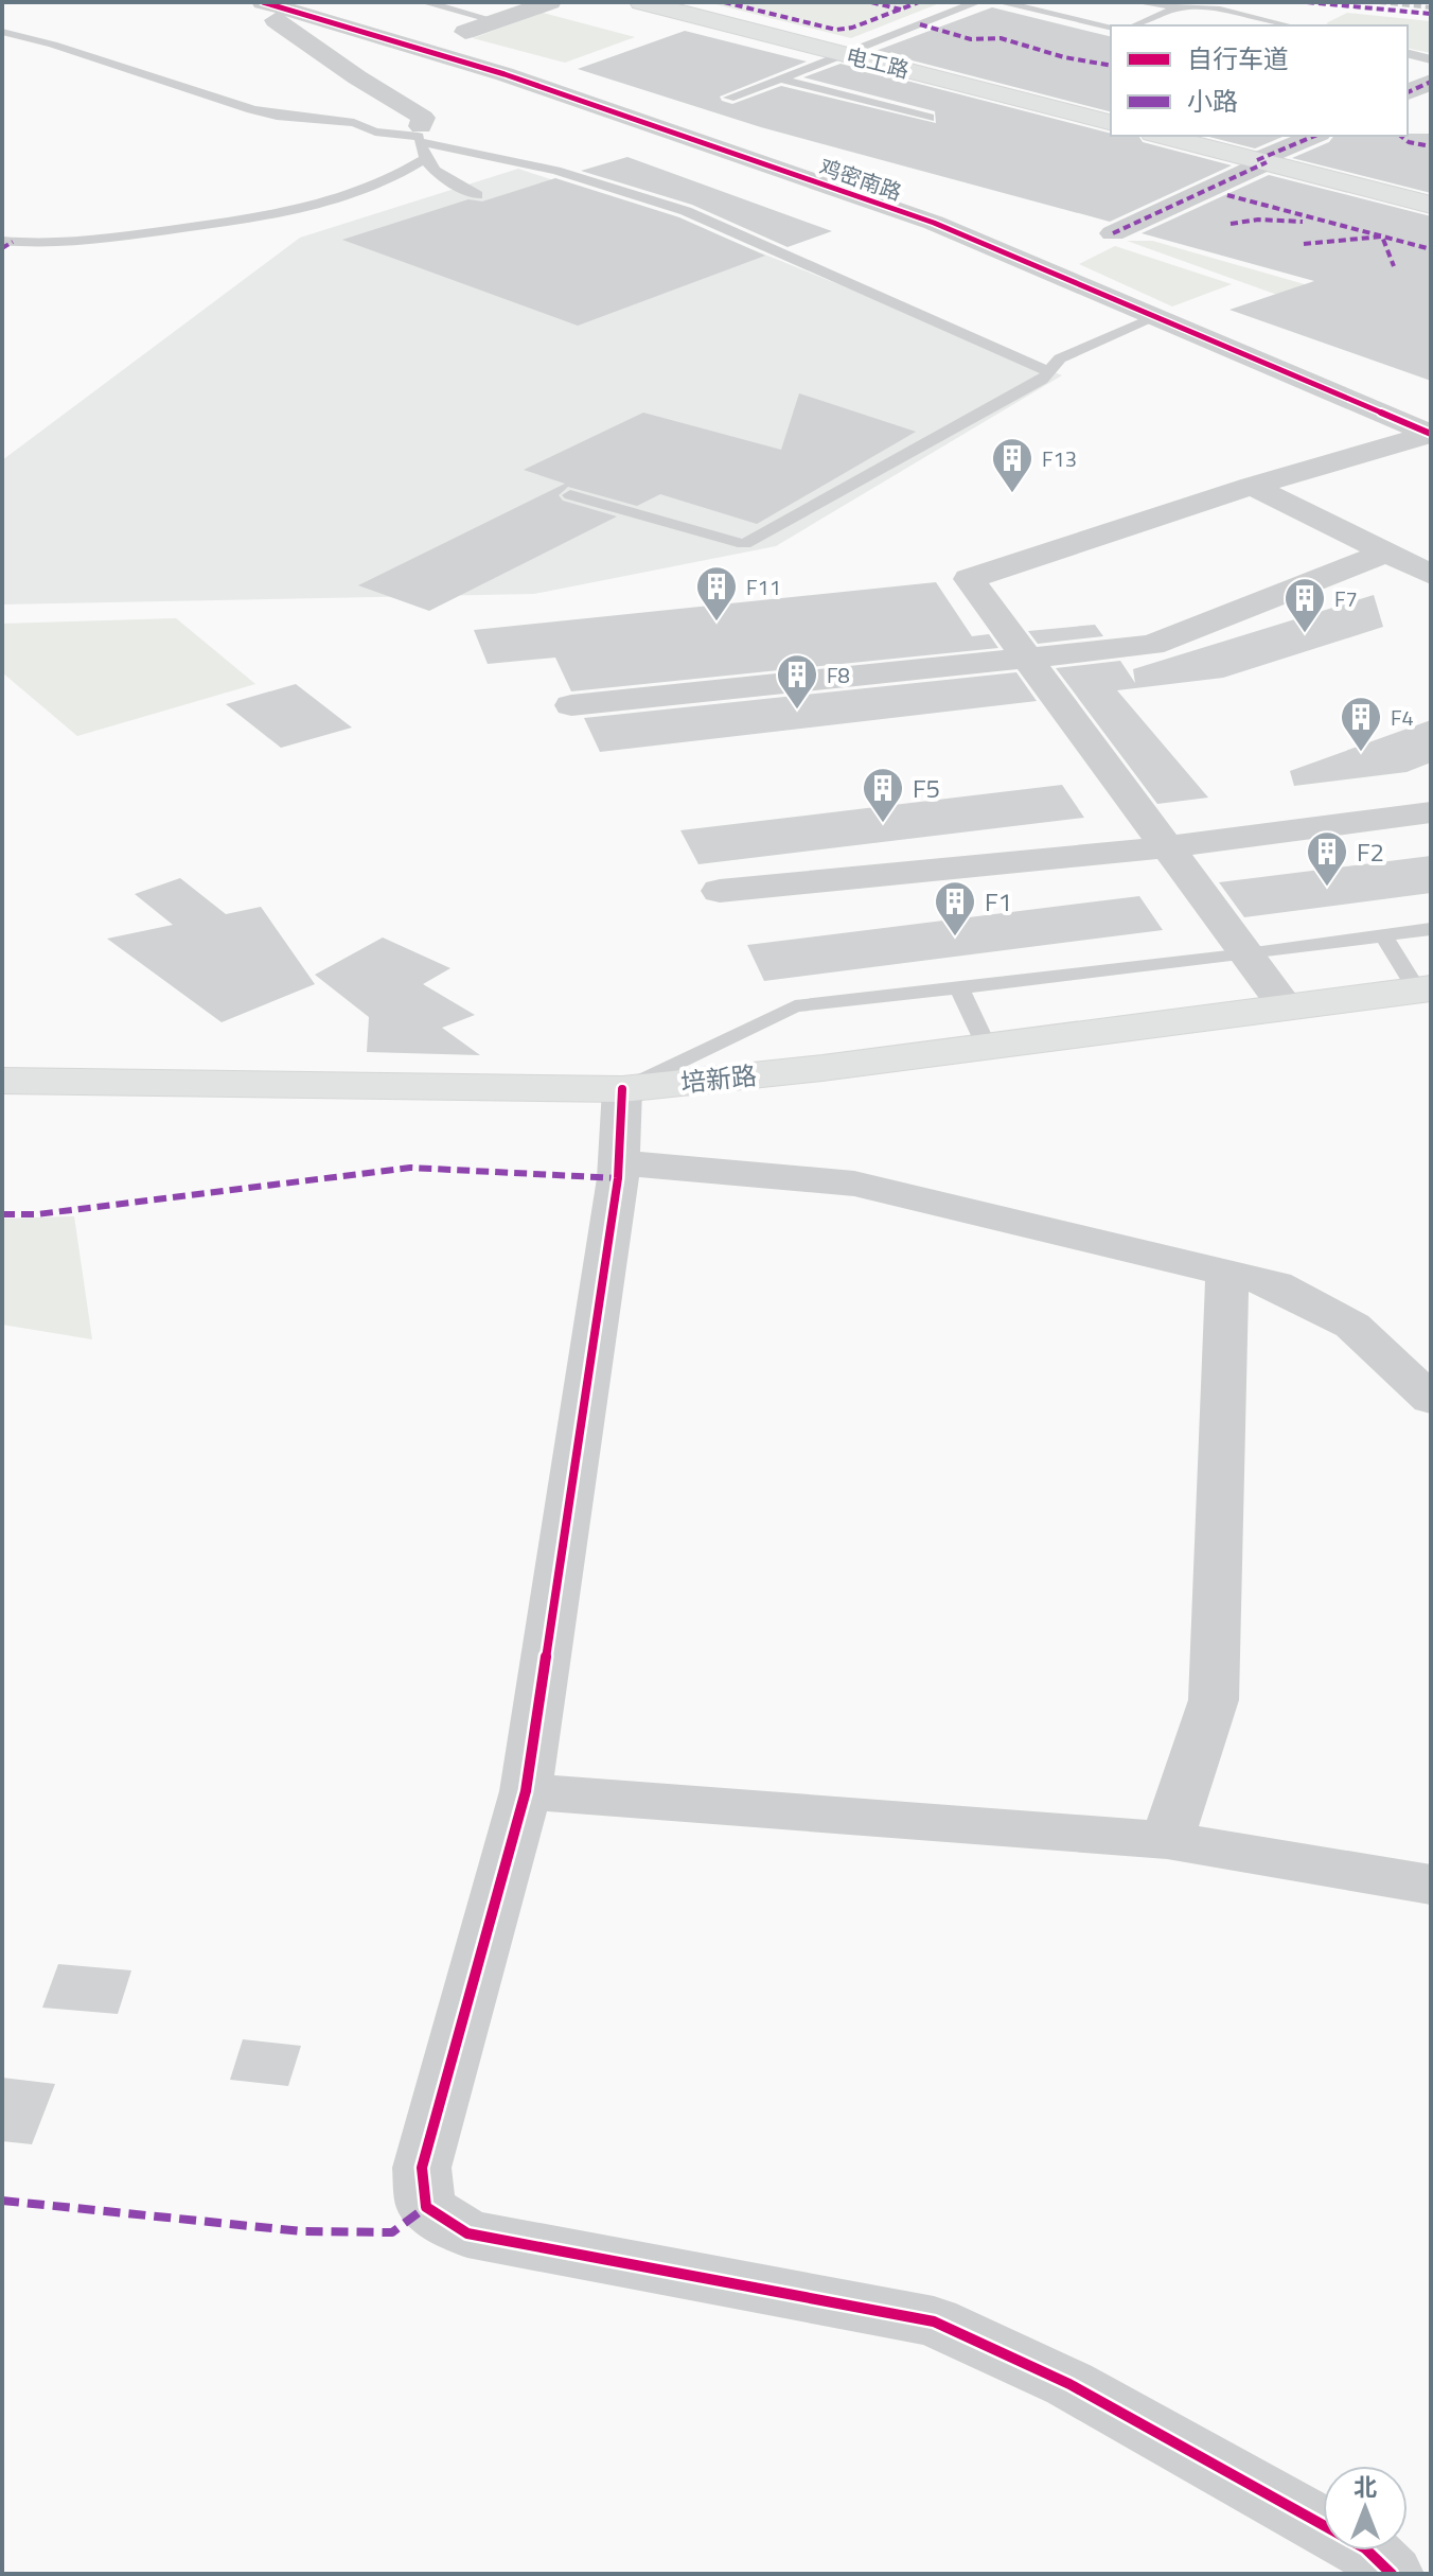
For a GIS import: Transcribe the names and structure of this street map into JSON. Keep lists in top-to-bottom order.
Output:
{
  "streets": {
    "main road": ["电工路", "培新路"],
    "street": ["鸡密南路"]
  },
  "places": {
    "building": [
      "F13",
      "F11",
      "F7",
      "F8",
      "F4",
      "F5",
      "F2",
      "F1"
    ]
  },
  "legend": ["自行车道", "小路"],
  "north": "top"
}
